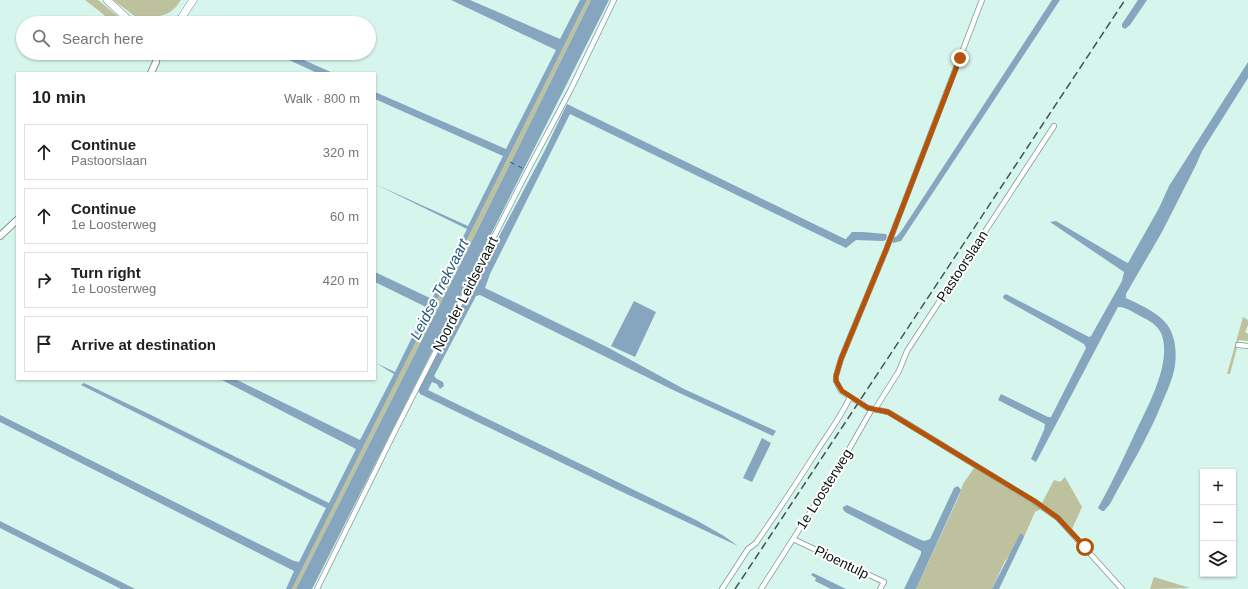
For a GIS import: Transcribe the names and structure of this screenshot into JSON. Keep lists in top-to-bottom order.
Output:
{
  "streets": {
    "street": [
      "Pastoorslaan",
      "Noorder Leidsevaart",
      "1e Loosterweg",
      "Pioentulp"
    ]
  },
  "crossings": [
    ["Pastoorslaan", "1e Loosterweg"],
    ["1e Loosterweg", "Pioentulp"]
  ],
  "water": ["Leidse Trekvaart"],
  "page": {
    "search": "Search here",
    "heading": ["10 min", "Walk · 800 m"],
    "list": [
      ["Continue", "Pastoorslaan", "320 m"],
      ["Continue", "1e Loosterweg", "60 m"],
      ["Turn right", "1e Loosterweg", "420 m"],
      "Arrive at destination"
    ],
    "map_buttons": ["+", "−"]
  }
}
